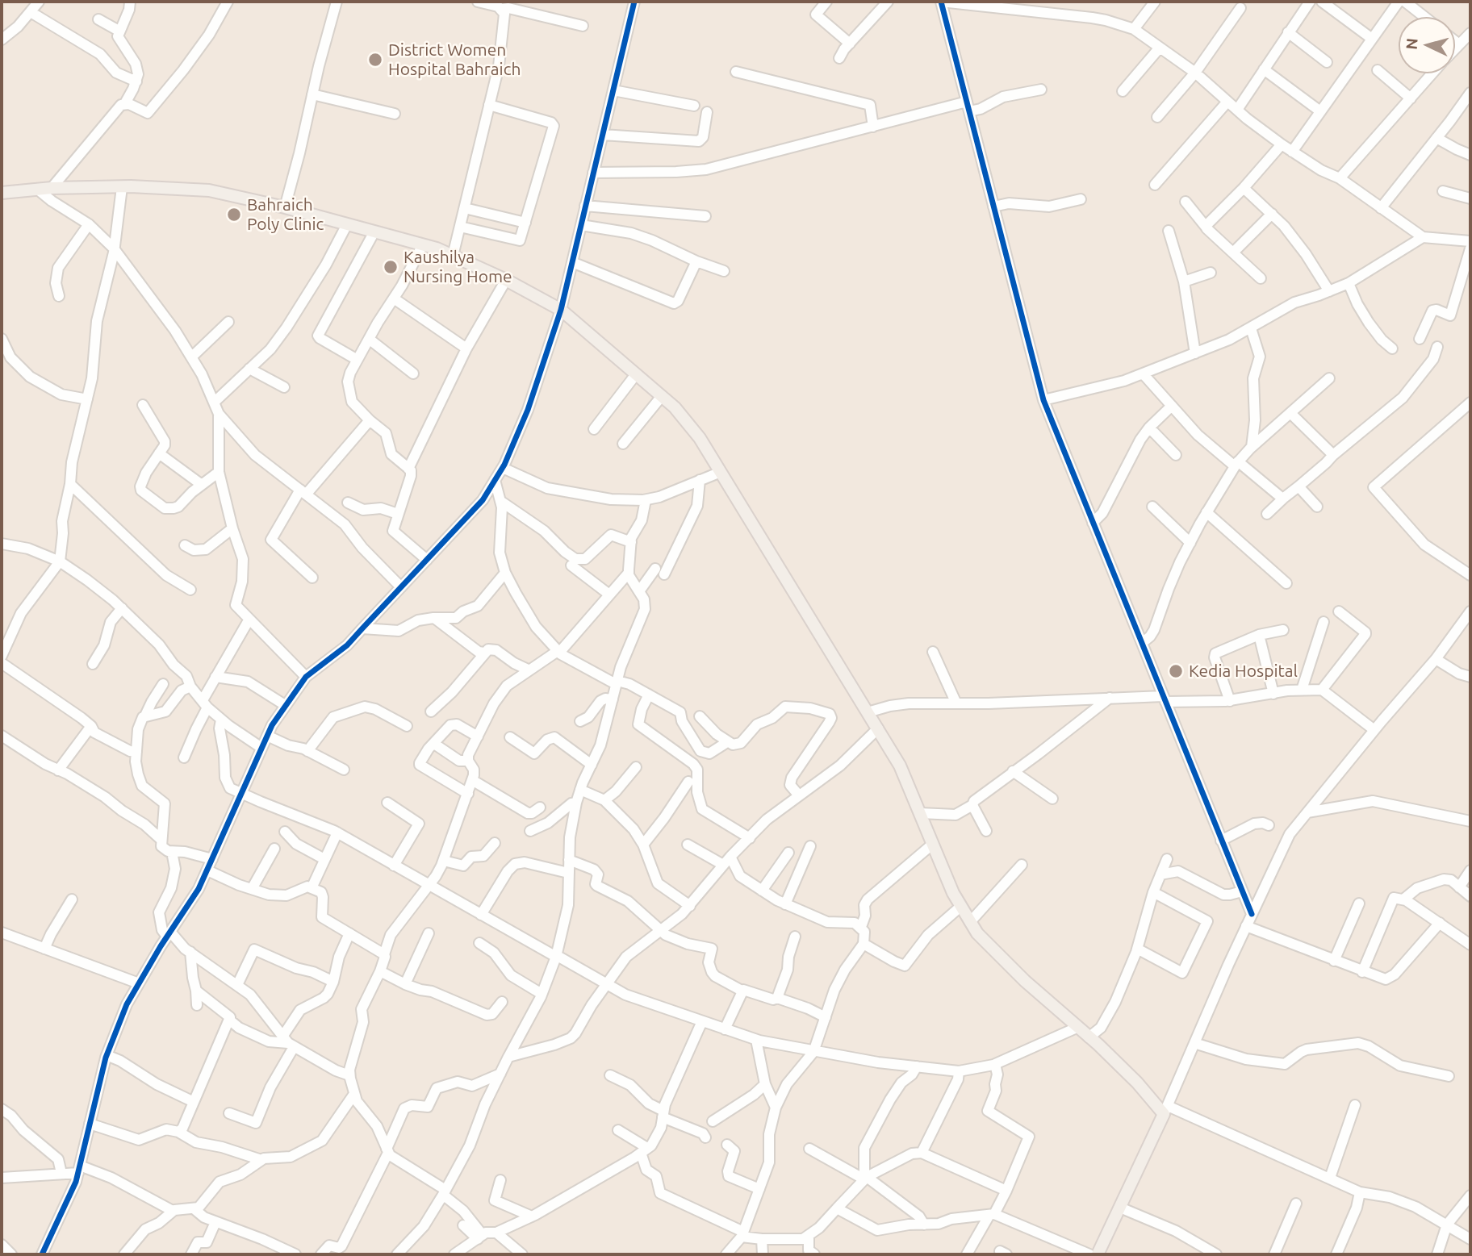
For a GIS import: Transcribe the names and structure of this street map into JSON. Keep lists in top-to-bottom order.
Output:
{
  "places": [
    "District Women Hospital Bahraich",
    "Bahraich Poly Clinic",
    "Kaushilya Nursing Home",
    "Kedia Hospital"
  ],
  "north": "left"
}
